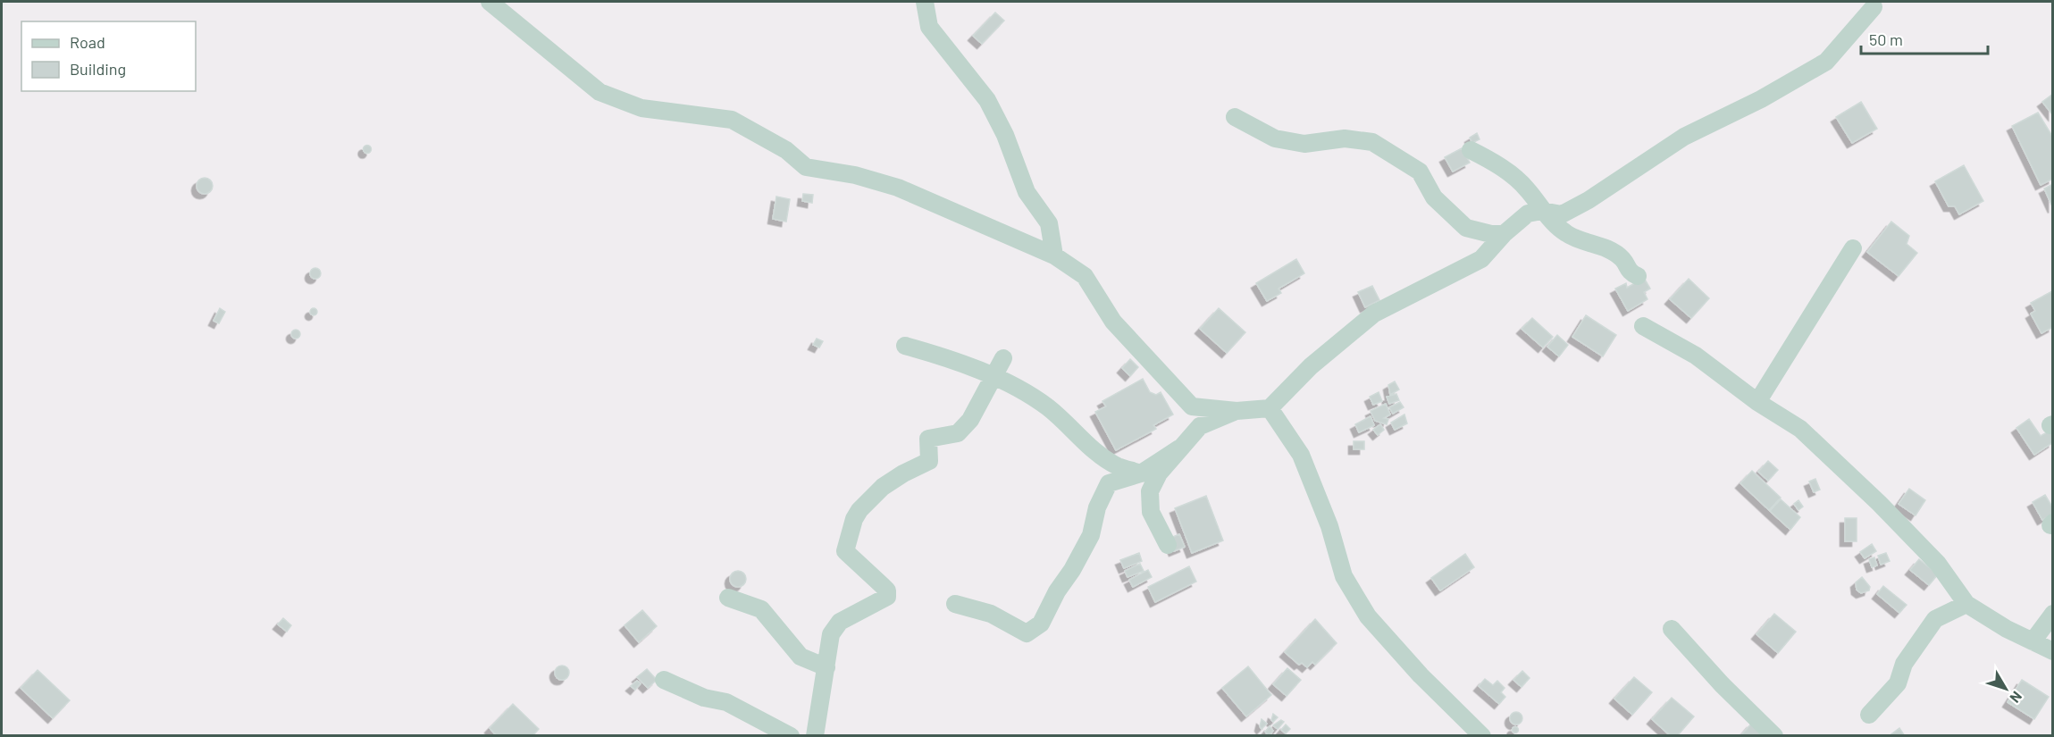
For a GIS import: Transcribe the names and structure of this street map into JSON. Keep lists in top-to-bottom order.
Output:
{
  "legend": ["Road", "Building"],
  "scale_bar": "50 m",
  "north": "bottom right"
}
